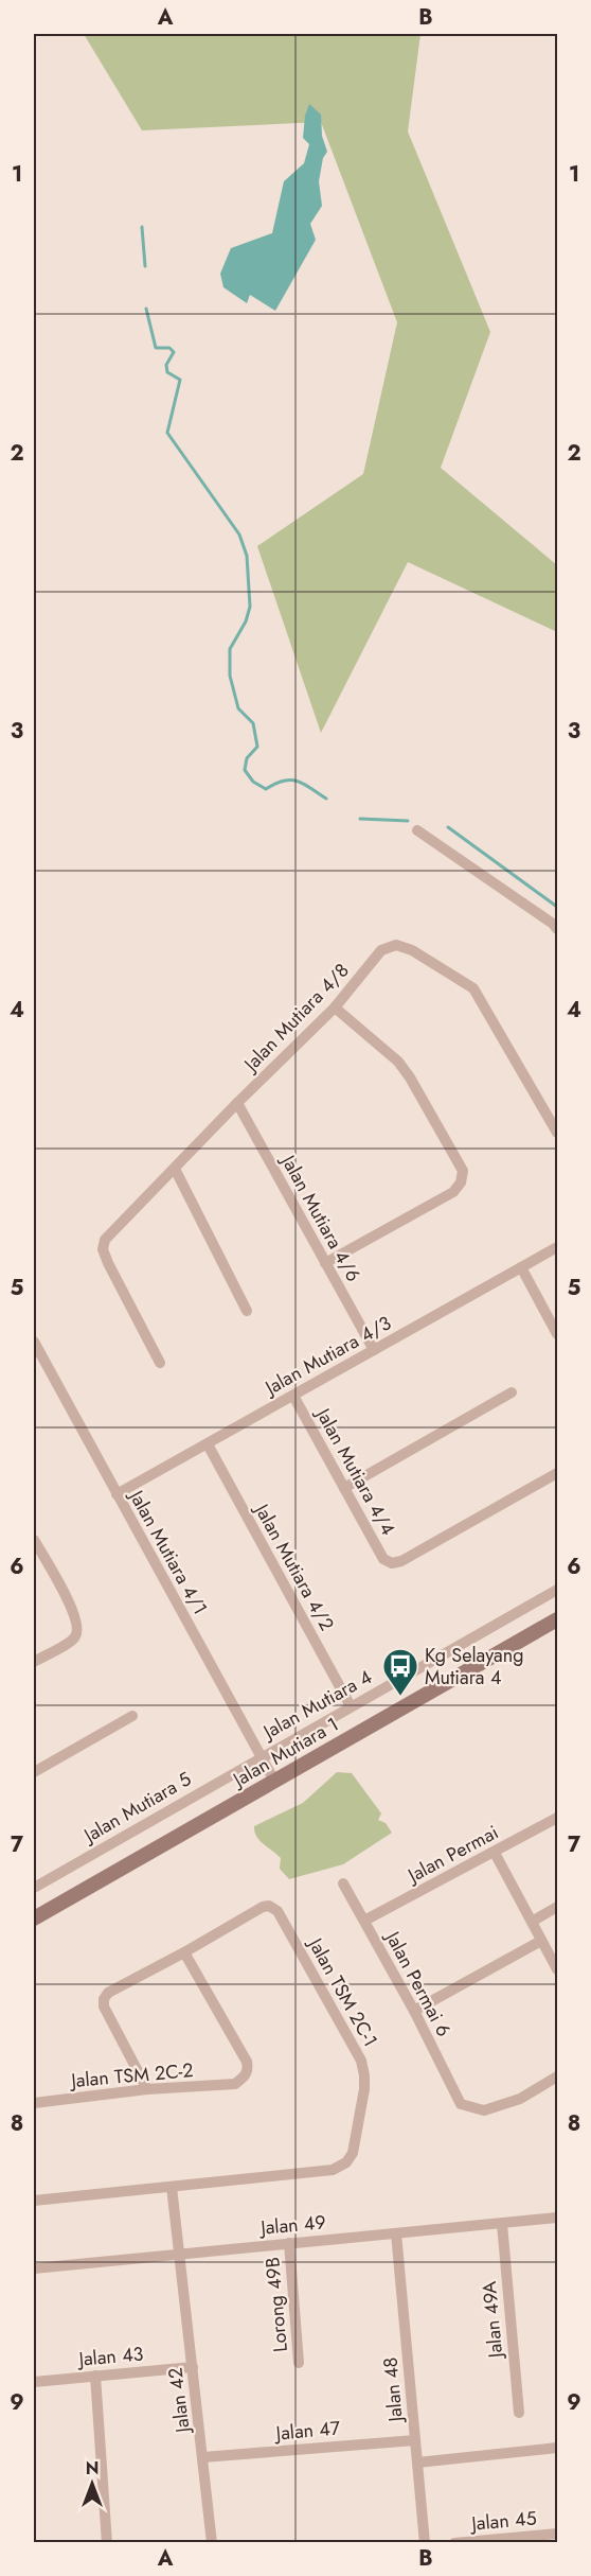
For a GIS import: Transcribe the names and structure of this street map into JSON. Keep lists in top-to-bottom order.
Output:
{
  "streets": {
    "street": [
      "Jalan Mutiara 4/8",
      "Jalan Mutiara 4/6",
      "Jalan Mutiara 4/3",
      "Jalan Mutiara 4/4",
      "Jalan Mutiara 4/1",
      "Jalan Mutiara 4/2",
      "Jalan Mutiara 4",
      "Jalan Mutiara 1",
      "Jalan Mutiara 5",
      "Jalan Permai",
      "Jalan Permai 6",
      "Jalan TSM 2C-1",
      "Jalan TSM 2C-2",
      "Jalan 49",
      "Lorong 49B",
      "Jalan 49A",
      "Jalan 43",
      "Jalan 48",
      "Jalan 42",
      "Jalan 47",
      "Jalan 45"
    ]
  },
  "crossings": [
    ["Jalan Mutiara 4/8", "Jalan Mutiara 4/6"],
    ["Jalan Mutiara 4/6", "Jalan Mutiara 4/3"],
    ["Jalan Mutiara 4/3", "Jalan Mutiara 4/4"],
    ["Jalan Mutiara 4/3", "Jalan Mutiara 4/1"],
    ["Jalan Mutiara 4/3", "Jalan Mutiara 4/2"],
    ["Jalan Mutiara 4/1", "Jalan Mutiara 4"],
    ["Jalan Mutiara 4/1", "Jalan Mutiara 1"],
    ["Jalan Mutiara 4/1", "Jalan Mutiara 5"],
    ["Jalan Mutiara 4/2", "Jalan Mutiara 4"],
    ["Jalan Mutiara 4", "Jalan Mutiara 5"],
    ["Jalan Permai", "Jalan Permai 6"],
    ["Jalan TSM 2C-1", "Jalan TSM 2C-2"],
    ["Jalan 49", "Lorong 49B"],
    ["Jalan 49", "Jalan 49A"],
    ["Jalan 49", "Jalan 48"],
    ["Jalan 49", "Jalan 42"],
    ["Jalan 43", "Jalan 42"],
    ["Jalan 48", "Jalan 47"],
    ["Jalan 42", "Jalan 47"]
  ],
  "places": {
    "bus stop": ["Kg Selayang Mutiara 4"]
  },
  "north": "top",
  "grid": {
    "columns": ["A", "B"],
    "rows": [
      "1",
      "2",
      "3",
      "4",
      "5",
      "6",
      "7",
      "8",
      "9"
    ]
  }
}
